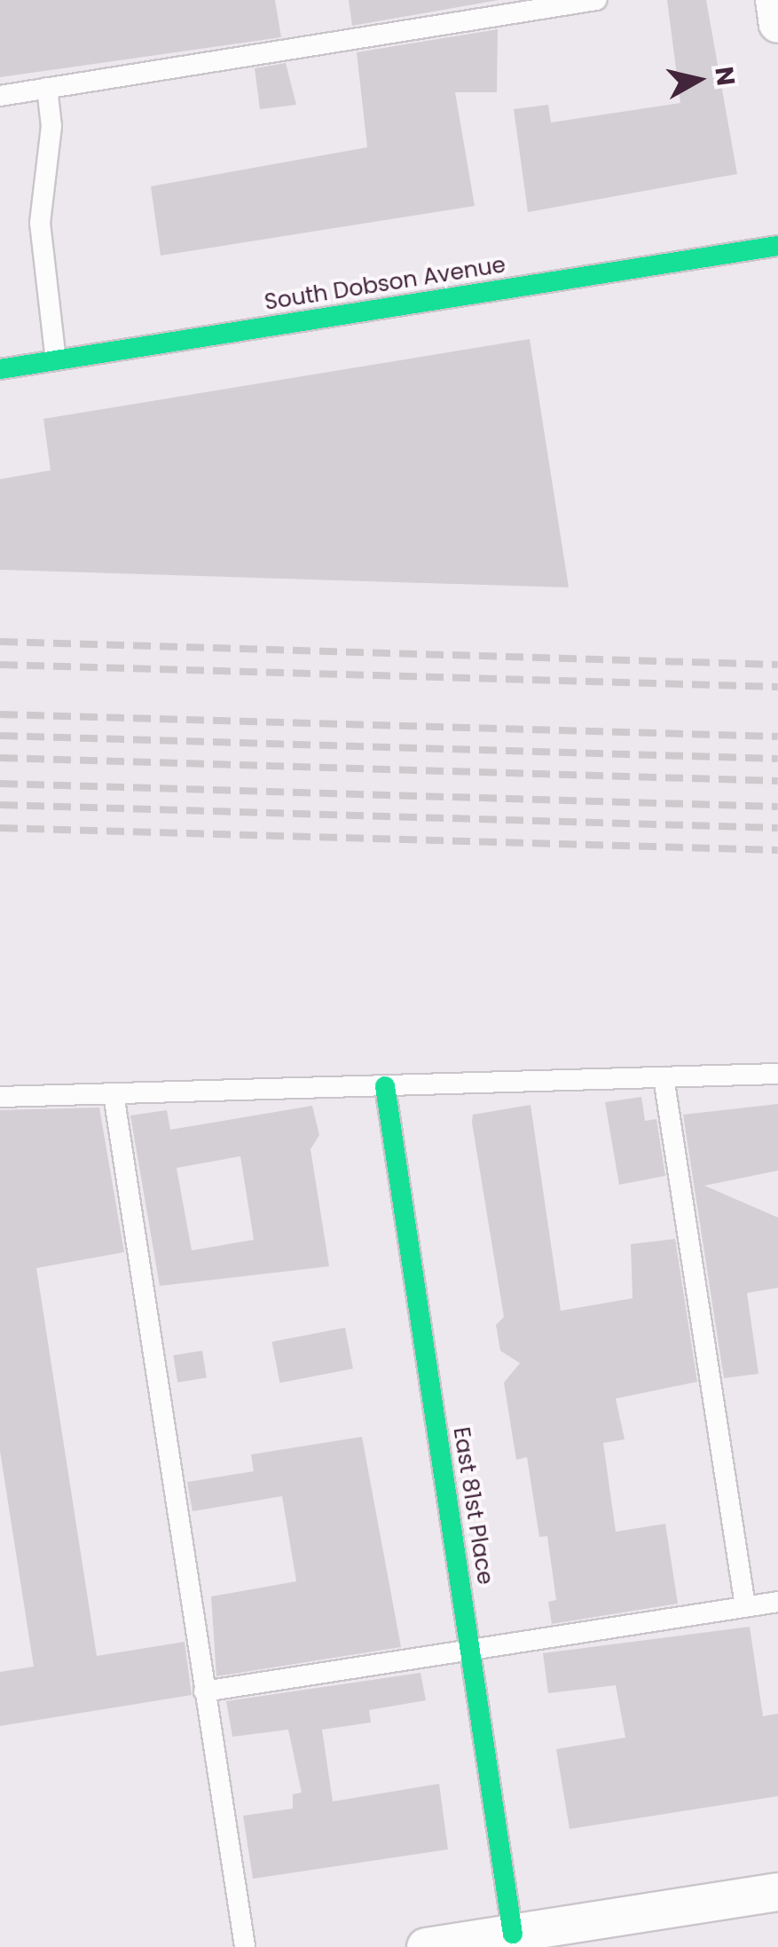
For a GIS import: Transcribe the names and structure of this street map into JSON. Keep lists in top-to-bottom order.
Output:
{
  "streets": {
    "street": ["South Dobson Avenue", "East 81st Place"]
  },
  "north": "right"
}
